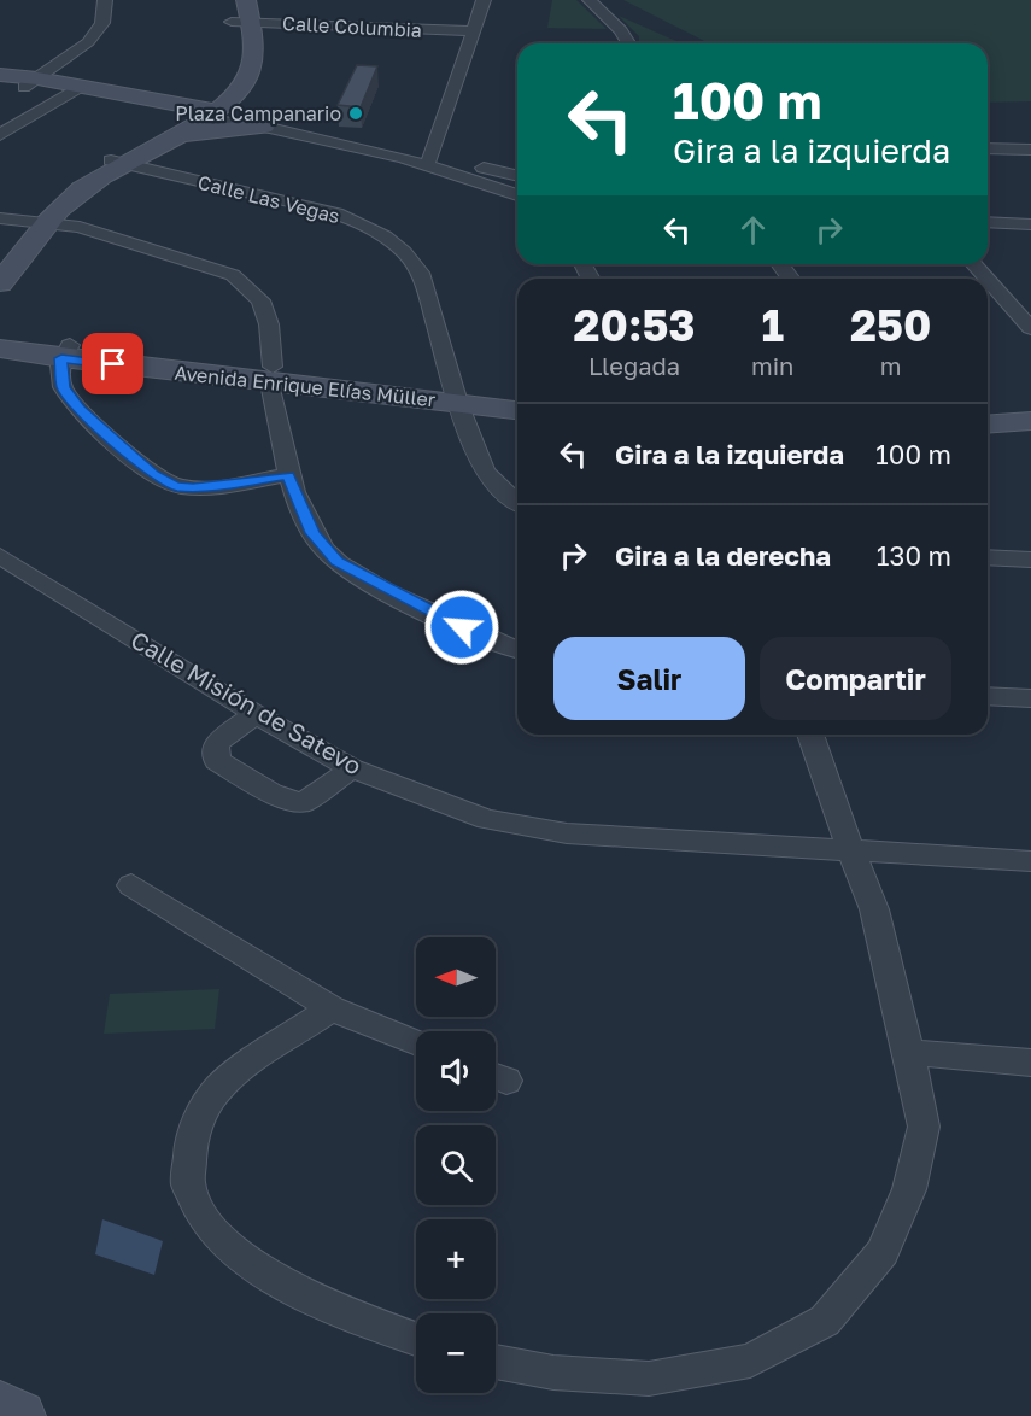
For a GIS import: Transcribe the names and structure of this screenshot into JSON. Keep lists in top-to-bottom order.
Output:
{
  "streets": {
    "main road": ["Avenida Enrique Elías Müller"],
    "street": ["Calle Columbia", "Calle Las Vegas", "Calle Misión de Satevo"]
  },
  "crossings": [
    ["Calle Las Vegas", "Avenida Enrique Elías Müller"]
  ],
  "places": ["Plaza Campanario"],
  "north": "left",
  "page": {
    "turn": ["100 m", "Gira a la izquierda"],
    "eta": [
      "20:53",
      "Llegada",
      "1",
      "min",
      "250",
      "m"
    ],
    "list": [
      {
        "name": "Gira a la izquierda",
        "value": "100 m"
      },
      {
        "name": "Gira a la derecha",
        "value": "130 m"
      }
    ],
    "buttons": ["Salir", "Compartir"],
    "map_buttons": ["+", "−"]
  }
}
